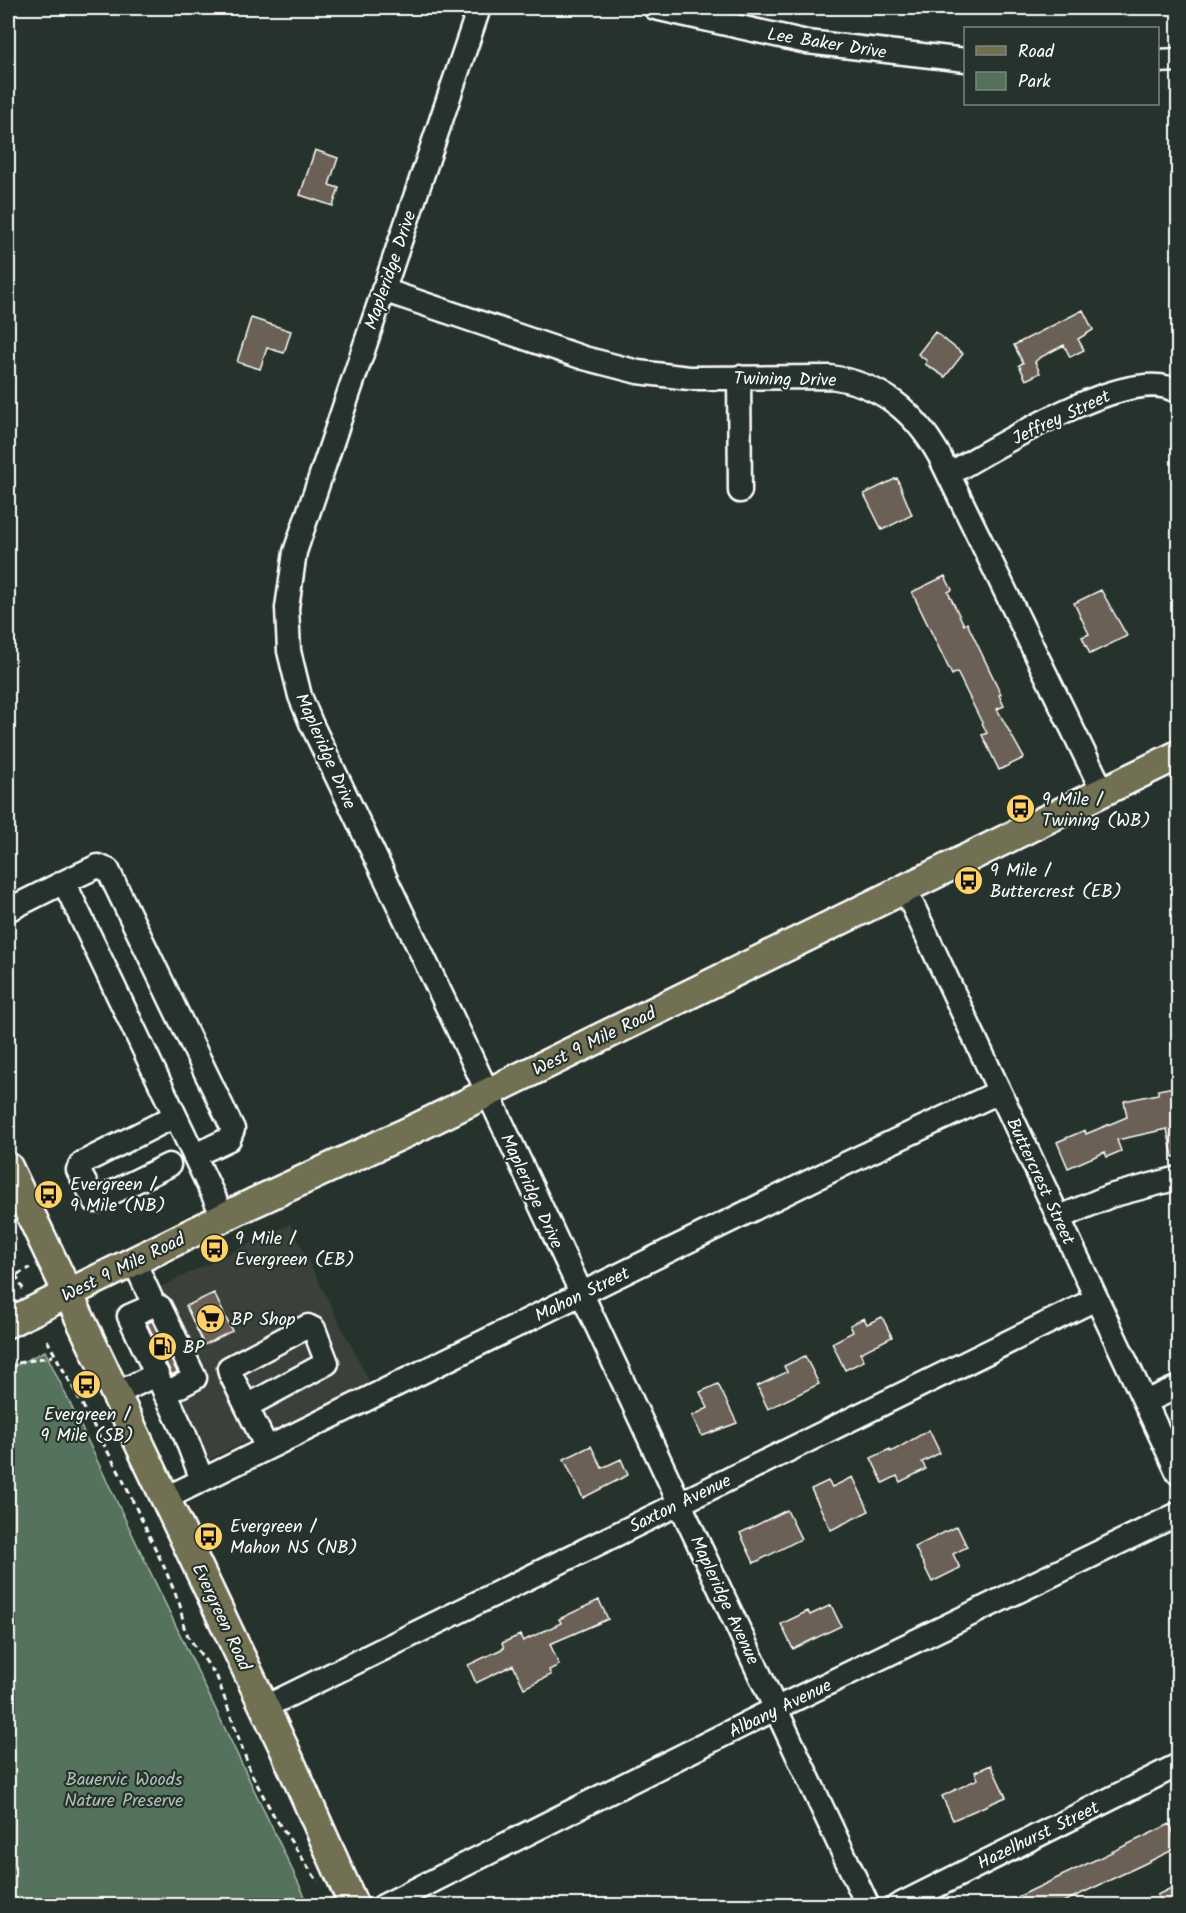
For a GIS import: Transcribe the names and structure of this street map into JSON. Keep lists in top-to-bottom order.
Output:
{
  "streets": {
    "main road": ["West 9 Mile Road", "Evergreen Road"],
    "street": [
      "Lee Baker Drive",
      "Mapleridge Drive",
      "Twining Drive",
      "Jeffrey Street",
      "Buttercrest Street",
      "Mahon Street",
      "Saxton Avenue",
      "Mapleridge Avenue",
      "Albany Avenue",
      "Hazelhurst Street"
    ]
  },
  "crossings": [
    ["Mapleridge Drive", "Twining Drive"],
    ["Mapleridge Drive", "West 9 Mile Road"],
    ["Mapleridge Drive", "Mahon Street"],
    ["Mapleridge Drive", "Mapleridge Avenue"],
    ["Twining Drive", "Jeffrey Street"],
    ["Twining Drive", "West 9 Mile Road"],
    ["West 9 Mile Road", "Buttercrest Street"],
    ["West 9 Mile Road", "Evergreen Road"],
    ["Buttercrest Street", "Mahon Street"],
    ["Buttercrest Street", "Saxton Avenue"],
    ["Mahon Street", "Mapleridge Avenue"],
    ["Mahon Street", "Evergreen Road"],
    ["Saxton Avenue", "Mapleridge Avenue"],
    ["Saxton Avenue", "Evergreen Road"],
    ["Mapleridge Avenue", "Albany Avenue"]
  ],
  "parks": ["Bauervic Woods Nature Preserve"],
  "places": {
    "bus stop": [
      "9 Mile / Twining (WB)",
      "9 Mile / Buttercrest (EB)",
      "Evergreen / 9 Mile (NB)",
      "9 Mile / Evergreen (EB)",
      "Evergreen / 9 Mile (SB)",
      "Evergreen / Mahon NS (NB)"
    ],
    "supermarket": ["BP Shop"],
    "fuel station": ["BP"]
  },
  "legend": ["Road", "Park"]
}
